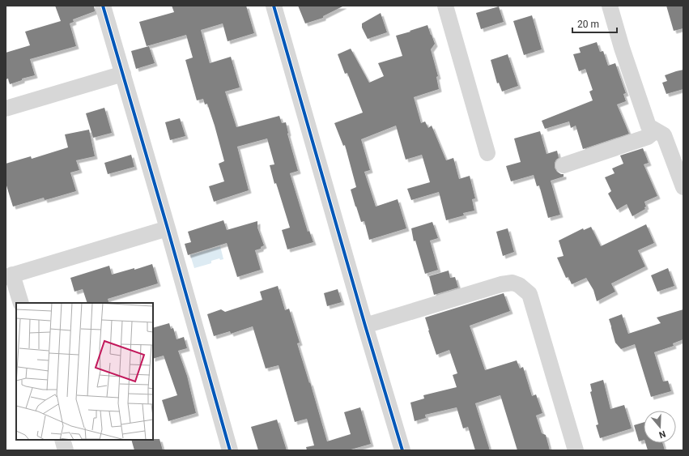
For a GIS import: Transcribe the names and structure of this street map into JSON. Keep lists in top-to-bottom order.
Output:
{
  "scale_bar": "20 m",
  "north": "bottom"
}
